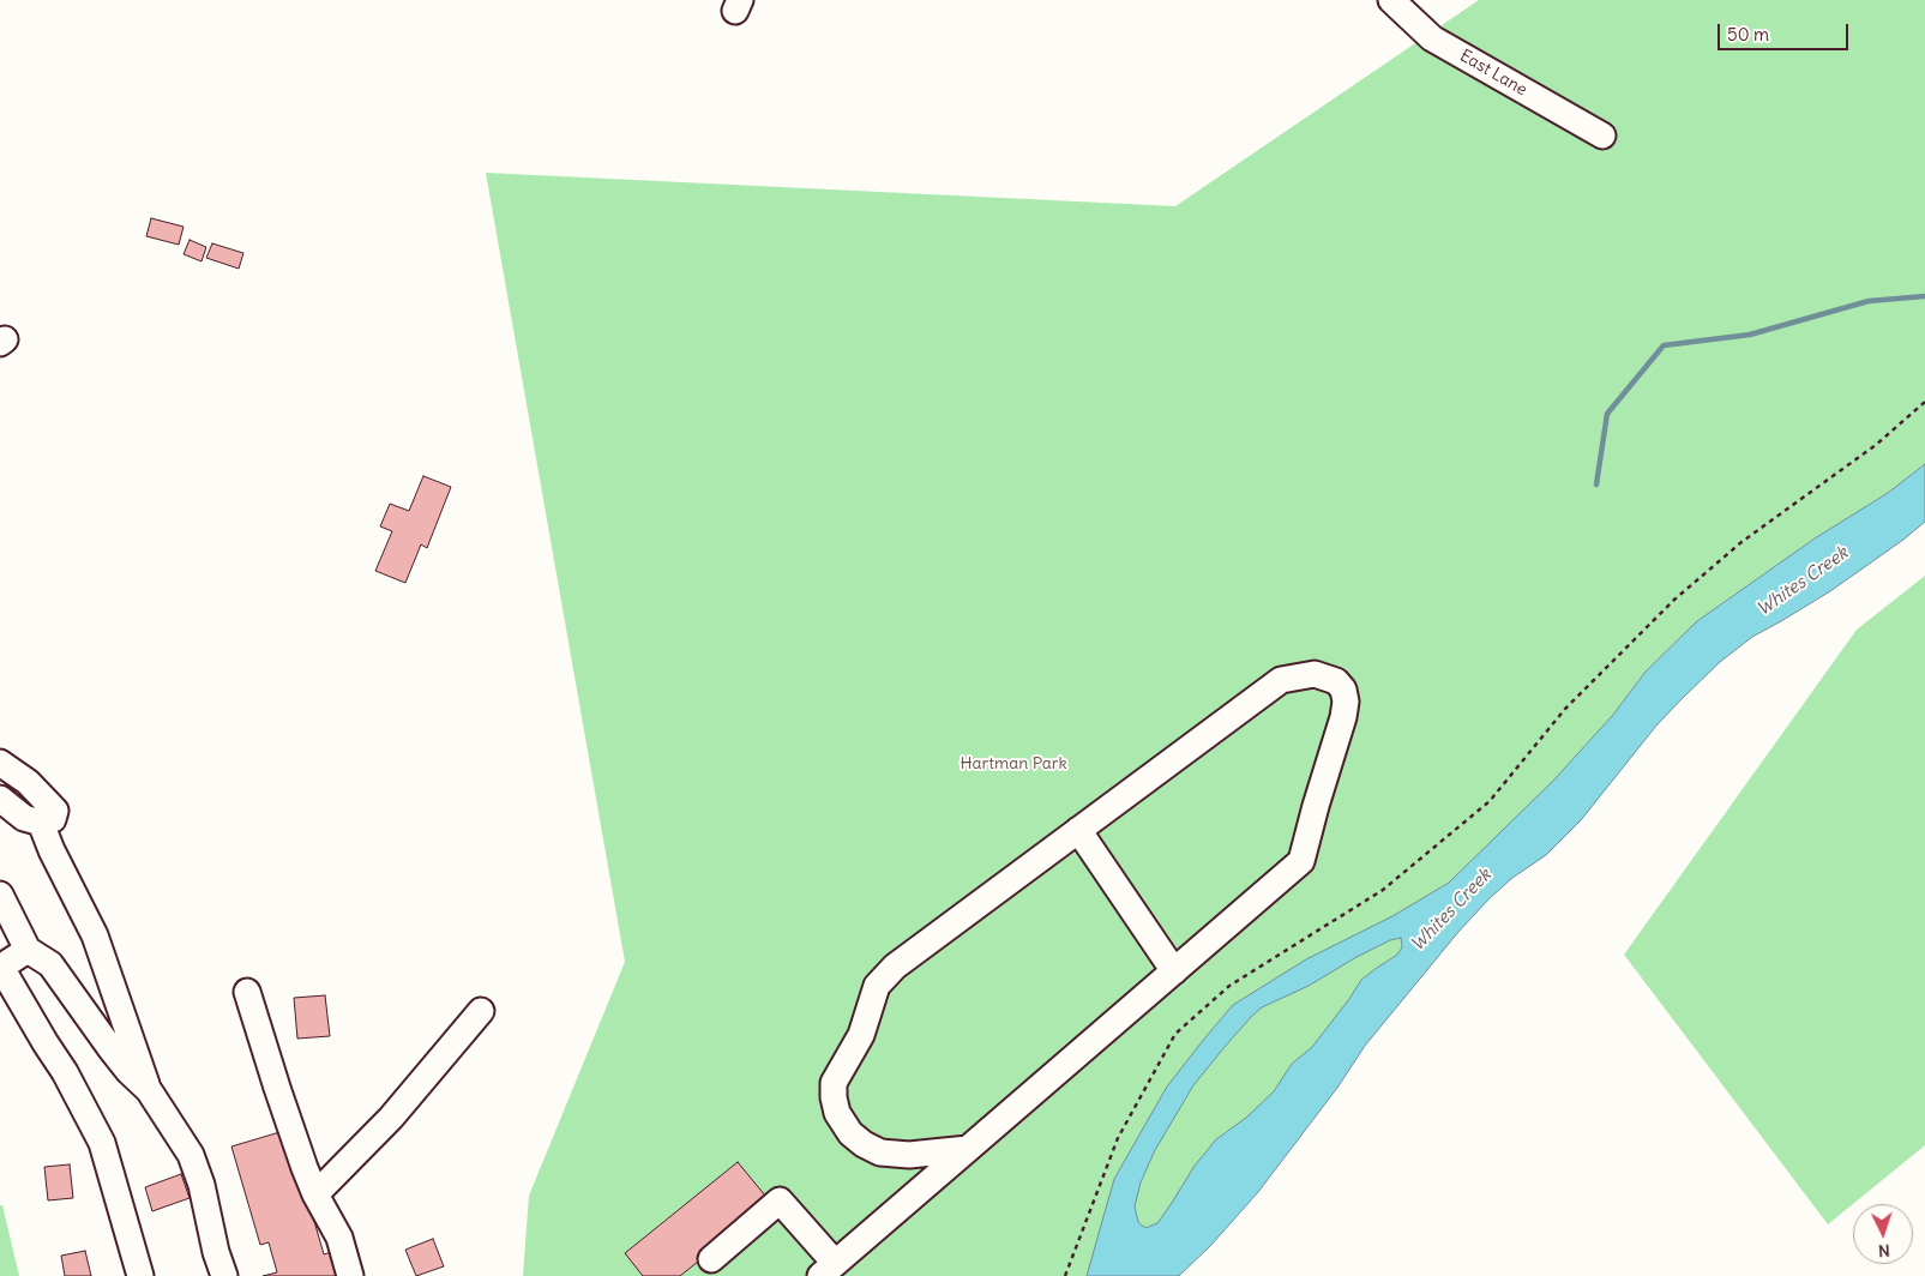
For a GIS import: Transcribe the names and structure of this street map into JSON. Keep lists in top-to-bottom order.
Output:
{
  "streets": {
    "street": ["East Lane"]
  },
  "water": ["Whites Creek"],
  "parks": ["Hartman Park"],
  "scale_bar": "50 m",
  "north": "bottom"
}
